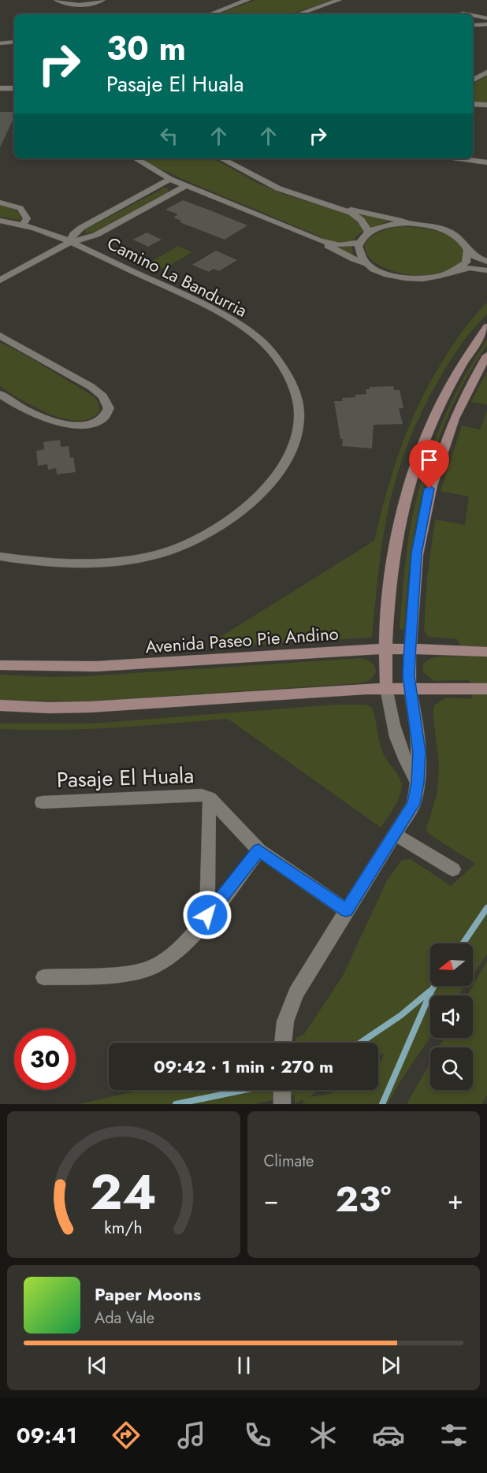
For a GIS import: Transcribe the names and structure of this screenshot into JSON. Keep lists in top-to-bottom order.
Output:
{
  "streets": {
    "main road": ["Avenida Paseo Pie Andino"],
    "street": ["Camino La Bandurria", "Pasaje El Huala"]
  },
  "north": "left",
  "page": {
    "turn": ["30 m", "Pasaje El Huala"],
    "limit": "30",
    "trip": "09:42 · 1 min · 270 m",
    "tile": "Climate",
    "heat": ["−", "23°", "+"],
    "song": ["Paper Moons", "Ada Vale"],
    "tabs": "09:41",
    "gauge": ["24", "km/h"]
  }
}
